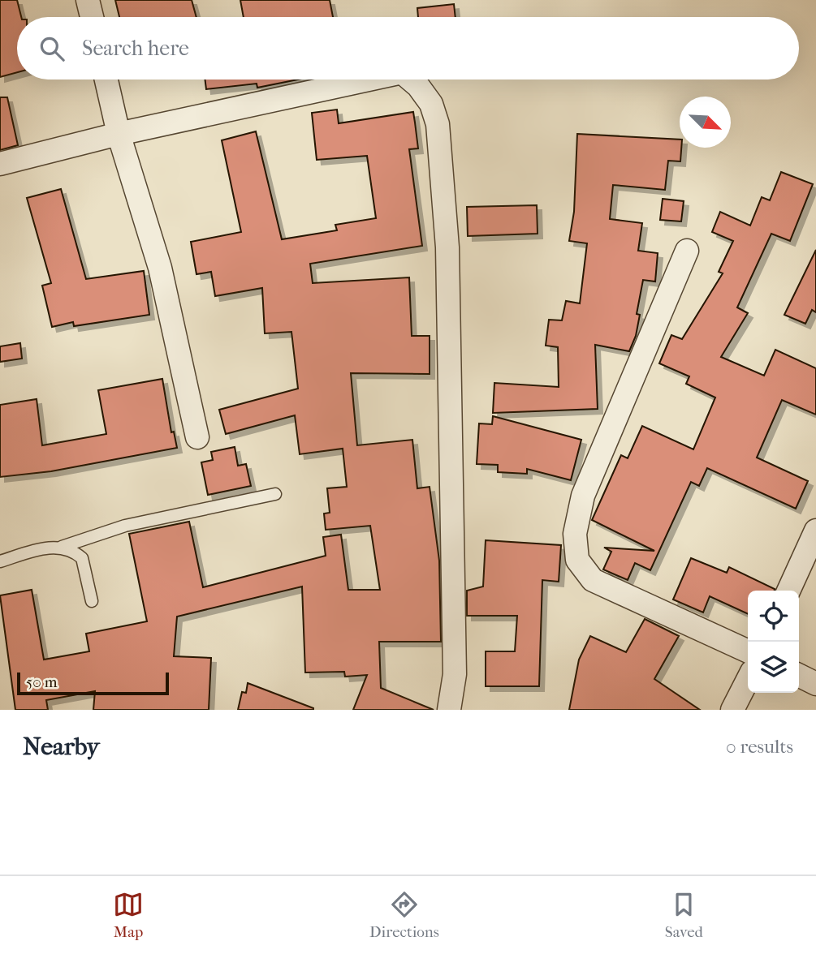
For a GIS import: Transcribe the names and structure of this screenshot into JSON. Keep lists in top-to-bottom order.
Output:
{
  "scale_bar": "50 m",
  "north": "bottom right",
  "page": {
    "search": "Search here",
    "scale": "50 m",
    "heading": ["Nearby", "0 results"],
    "nav": ["Map", "Directions", "Saved"]
  }
}
